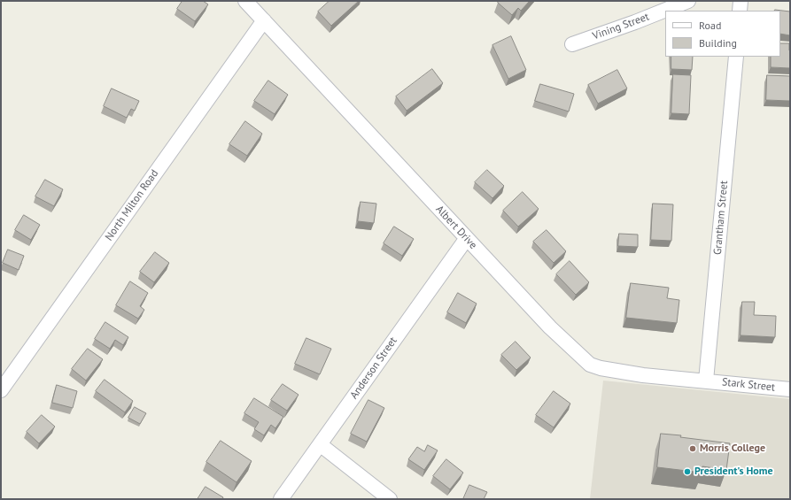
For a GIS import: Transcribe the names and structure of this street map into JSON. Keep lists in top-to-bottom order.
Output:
{
  "streets": {
    "street": [
      "Vining Street",
      "North Milton Road",
      "Grantham Street",
      "Albert Drive",
      "Anderson Street",
      "Stark Street"
    ]
  },
  "crossings": [
    ["North Milton Road", "Albert Drive"],
    ["Grantham Street", "Albert Drive"],
    ["Grantham Street", "Stark Street"],
    ["Albert Drive", "Anderson Street"],
    ["Albert Drive", "Stark Street"]
  ],
  "places": ["Morris College", "President's Home"],
  "legend": ["Road", "Building"]
}
